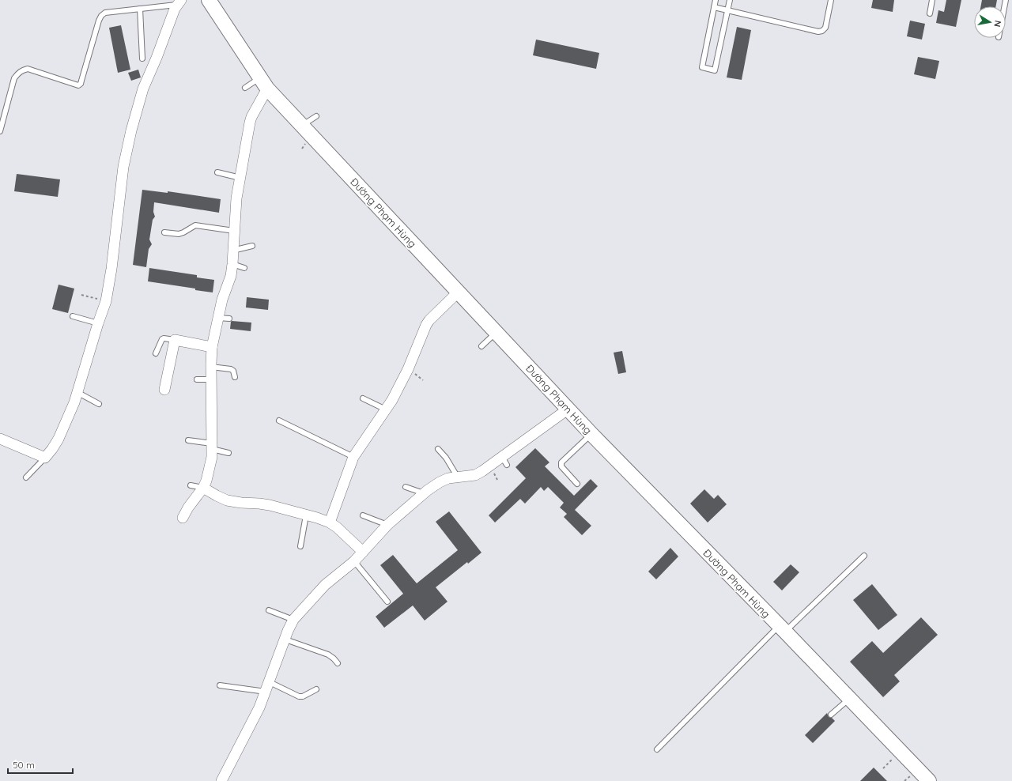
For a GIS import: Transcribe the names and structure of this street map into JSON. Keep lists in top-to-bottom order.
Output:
{
  "streets": {
    "main road": ["Đường Phạm Hùng"]
  },
  "scale_bar": "50 m",
  "north": "right"
}
